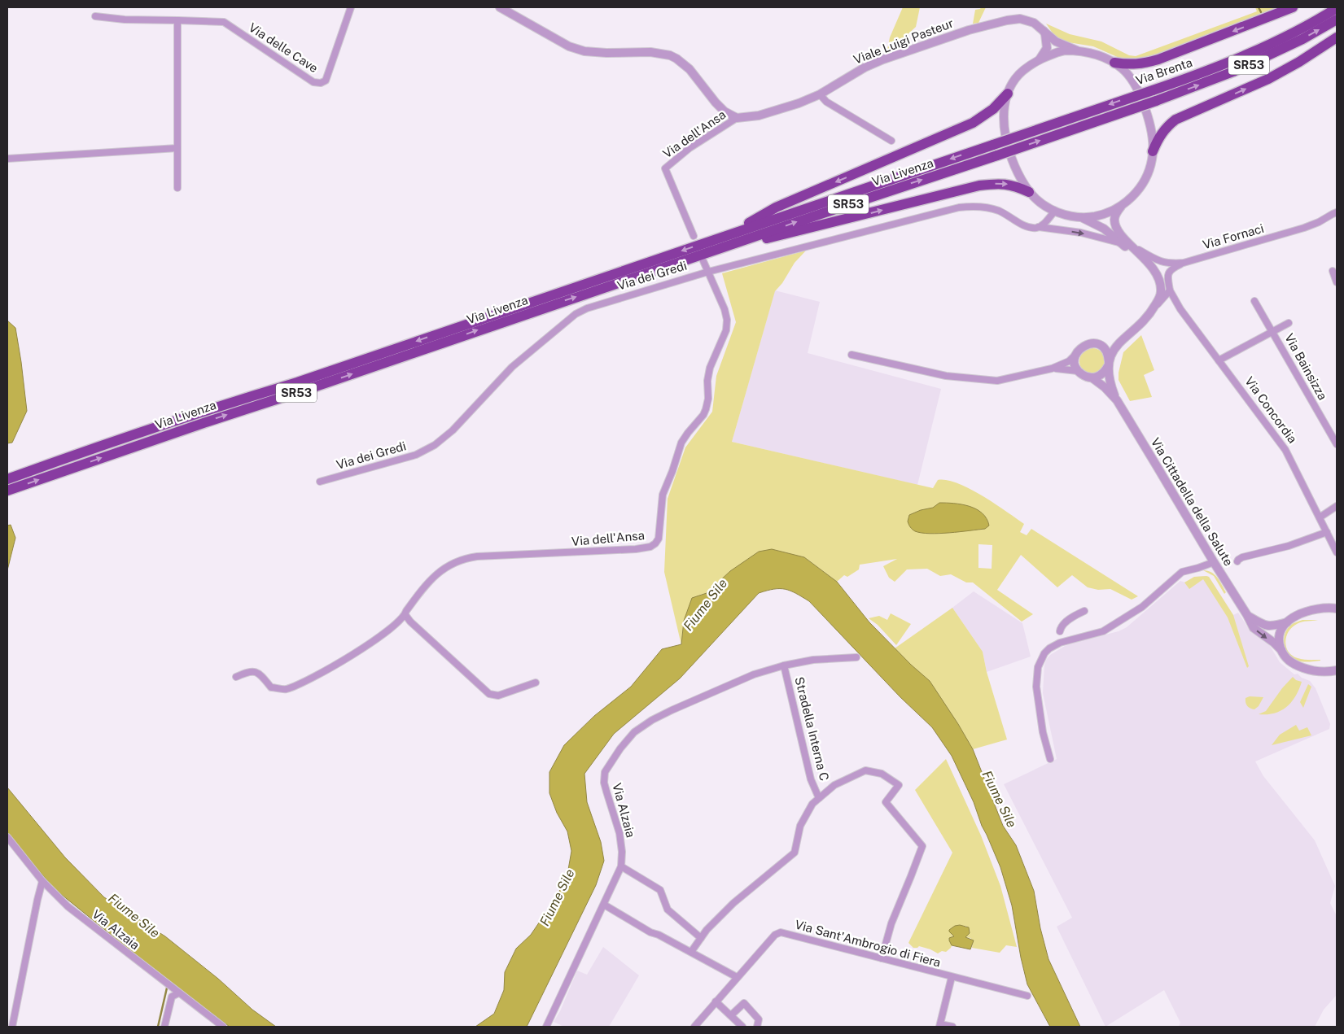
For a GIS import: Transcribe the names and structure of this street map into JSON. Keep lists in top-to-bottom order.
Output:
{
  "streets": {
    "highway": ["SR53", "Via Brenta", "Via Livenza"],
    "street": [
      "Viale Luigi Pasteur",
      "Via delle Cave",
      "Via dell'Ansa",
      "Via Fornaci",
      "Via dei Gredi",
      "Via Bainsizza",
      "Via Concordia",
      "Via Cittadella della Salute",
      "Stradella Interna C",
      "Via Alzaia",
      "Via Sant'Ambrogio di Fiera"
    ]
  },
  "crossings": [
    ["Viale Luigi Pasteur", "Via dell'Ansa"],
    ["Via Brenta", "Via Livenza"],
    ["Via dell'Ansa", "Via dei Gredi"],
    ["Stradella Interna C", "Via Alzaia"]
  ],
  "water": ["Fiume Sile"]
}
